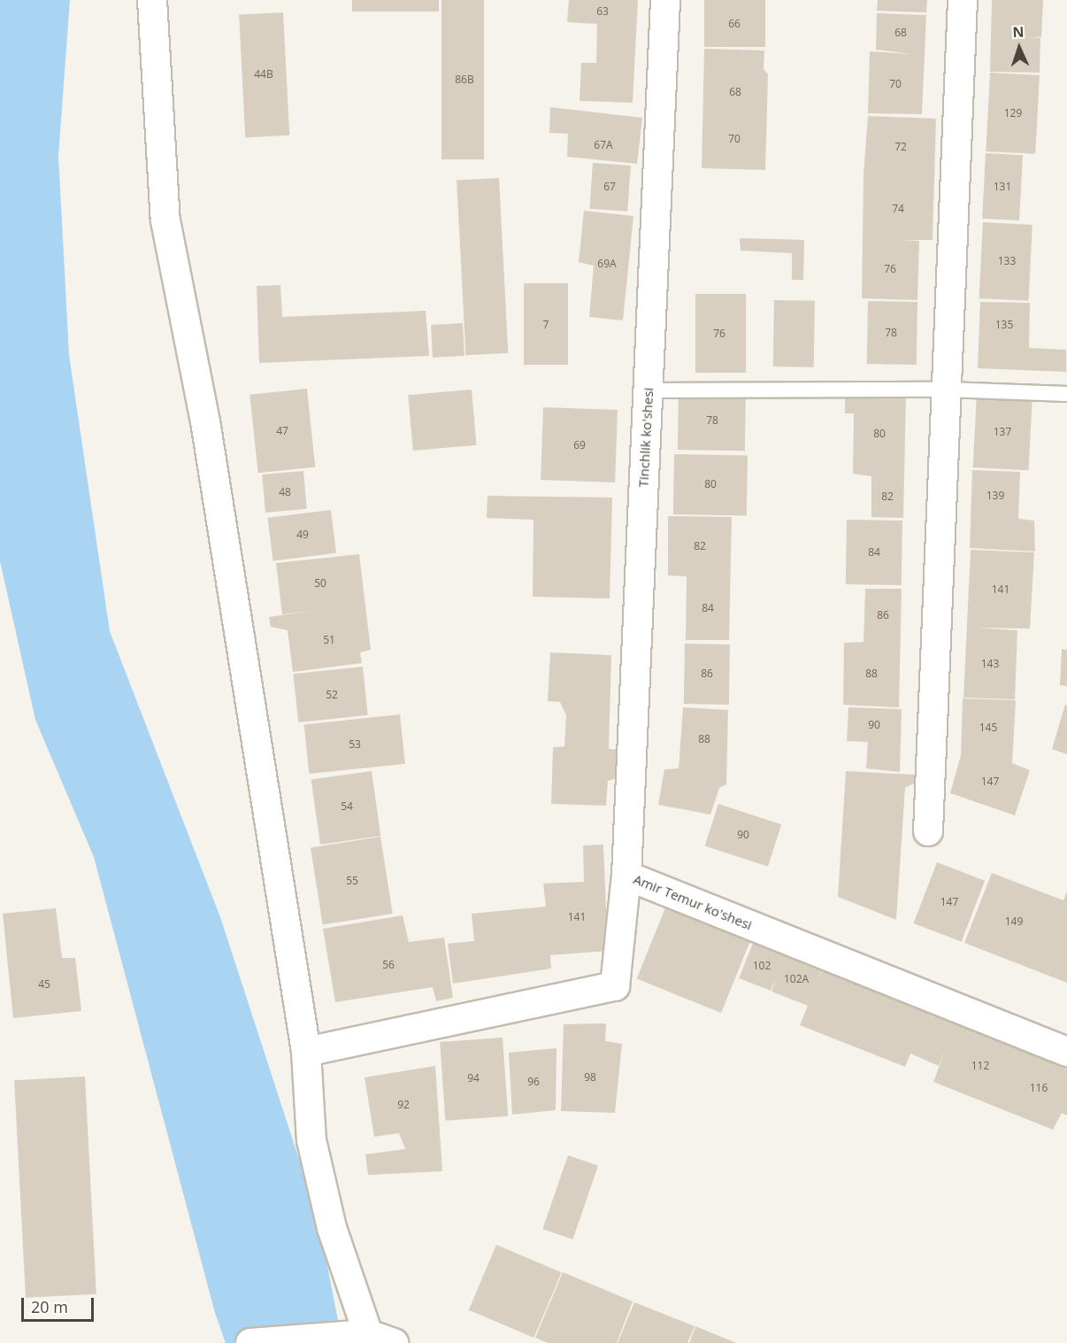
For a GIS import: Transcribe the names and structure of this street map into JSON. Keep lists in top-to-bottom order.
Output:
{
  "streets": {
    "street": ["Tinchlik ko'shesi", "Amir Temur ko'shesi"]
  },
  "crossings": [
    ["Tinchlik ko'shesi", "Amir Temur ko'shesi"]
  ],
  "house_numbers": [
    "63",
    "66",
    "68",
    "44B",
    "86B",
    "70",
    "68",
    "129",
    "70",
    "67A",
    "72",
    "67",
    "131",
    "74",
    "133",
    "69A",
    "76",
    "7",
    "135",
    "78",
    "76",
    "78",
    "47",
    "137",
    "80",
    "69",
    "80",
    "48",
    "139",
    "82",
    "49",
    "82",
    "84",
    "50",
    "141",
    "84",
    "86",
    "51",
    "143",
    "86",
    "88",
    "52",
    "90",
    "145",
    "88",
    "53",
    "147",
    "54",
    "90",
    "55",
    "147",
    "141",
    "149",
    "56",
    "102",
    "102A",
    "45",
    "112",
    "98",
    "94",
    "96",
    "116",
    "92"
  ],
  "scale_bar": "20 m",
  "north": "top"
}
